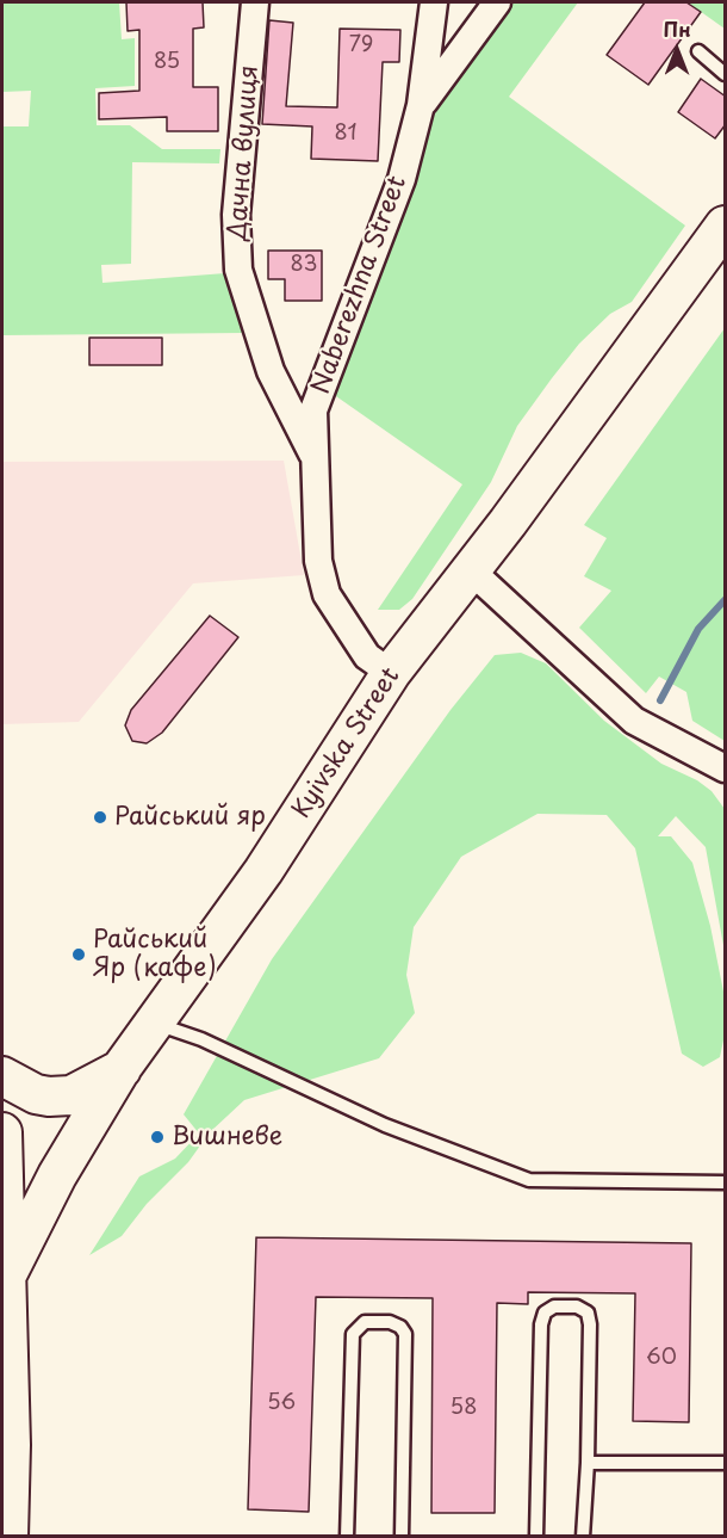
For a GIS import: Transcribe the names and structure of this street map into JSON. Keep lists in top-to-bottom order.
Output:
{
  "streets": {
    "main road": ["Kyivska Street"],
    "street": ["Дачна вулиця", "Naberezhna Street"]
  },
  "crossings": [
    ["Дачна вулиця", "Naberezhna Street"],
    ["Naberezhna Street", "Kyivska Street"]
  ],
  "places": ["Райський яр", "Райський Яр (кафе)", "Вишневе"],
  "house_numbers": [
    "79",
    "85",
    "81",
    "83",
    "60",
    "56",
    "58"
  ],
  "north": "top"
}
